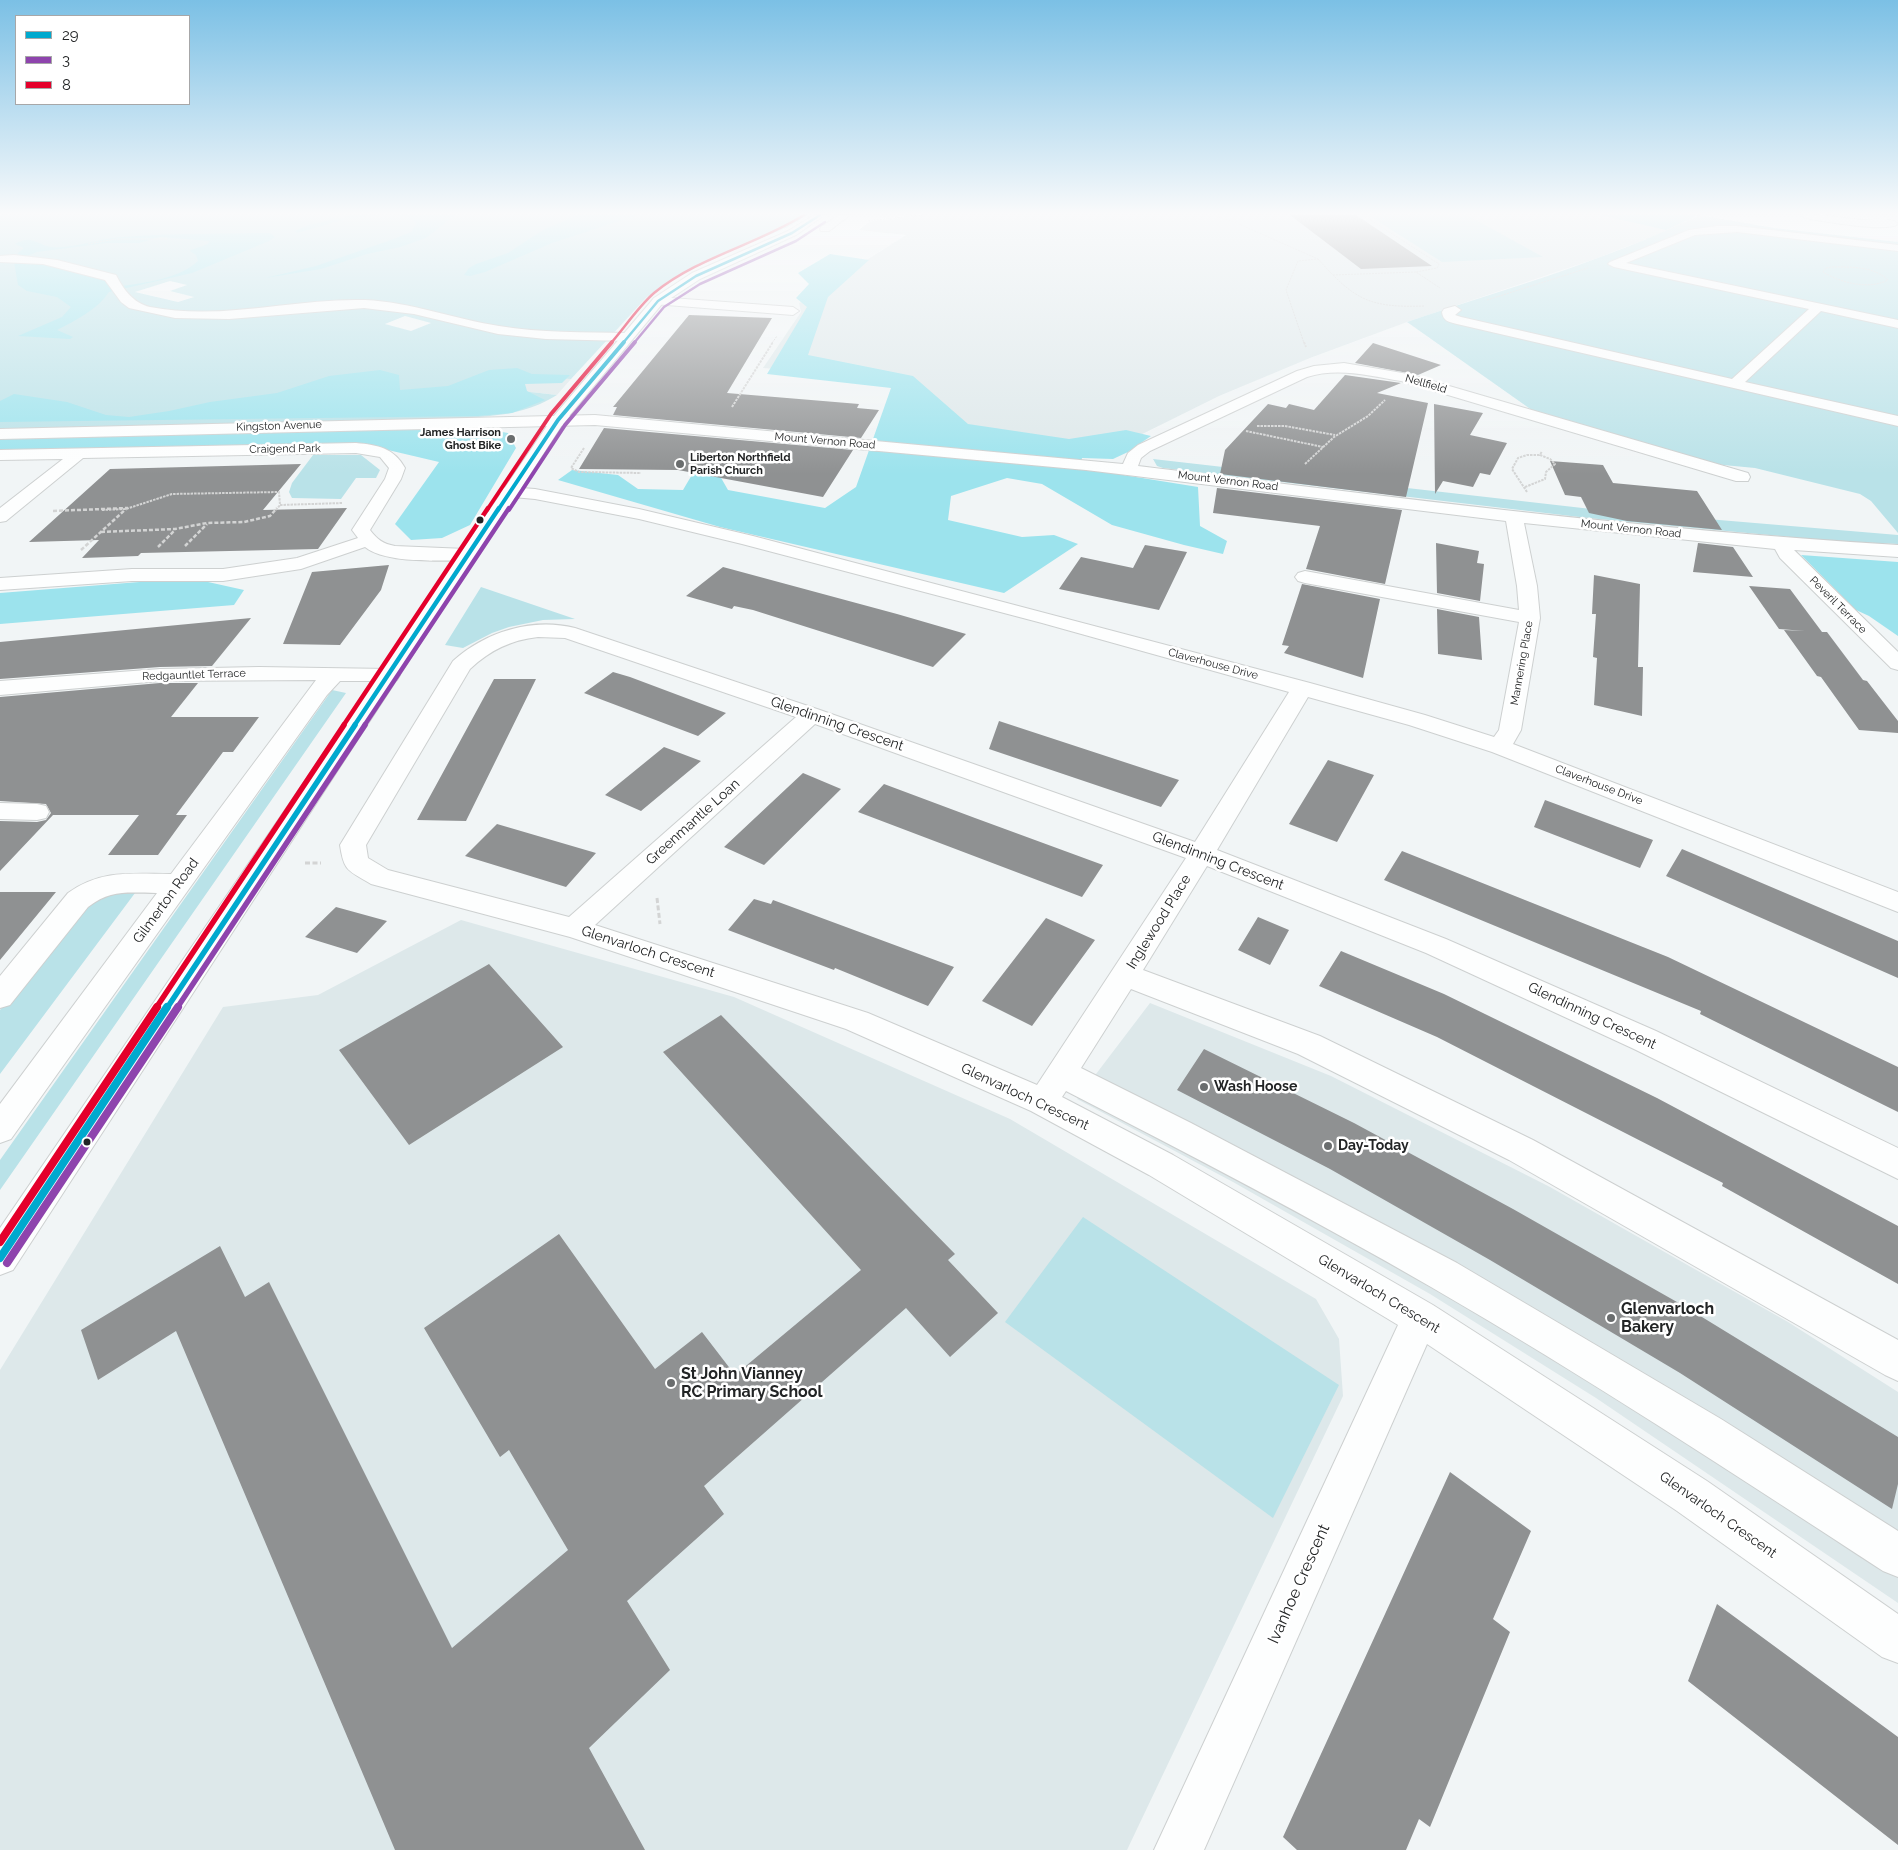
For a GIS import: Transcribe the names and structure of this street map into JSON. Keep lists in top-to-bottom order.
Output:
{
  "streets": {
    "street": [
      "Nellfield",
      "Kingston Avenue",
      "Mount Vernon Road",
      "Craigend Park",
      "Peveril Terrace",
      "Mannering Place",
      "Claverhouse Drive",
      "Redgauntlet Terrace",
      "Glendinning Crescent",
      "Greenmantle Loan",
      "Gilmerton Road",
      "Inglewood Place",
      "Glenvarloch Crescent",
      "Ivanhoe Crescent"
    ]
  },
  "crossings": [
    ["Nellfield", "Mount Vernon Road"],
    ["Kingston Avenue", "Mount Vernon Road"],
    ["Mount Vernon Road", "Peveril Terrace"],
    ["Mount Vernon Road", "Mannering Place"],
    ["Mannering Place", "Claverhouse Drive"],
    ["Claverhouse Drive", "Inglewood Place"],
    ["Redgauntlet Terrace", "Gilmerton Road"],
    ["Glendinning Crescent", "Greenmantle Loan"],
    ["Glendinning Crescent", "Inglewood Place"],
    ["Glendinning Crescent", "Glenvarloch Crescent"],
    ["Greenmantle Loan", "Glenvarloch Crescent"],
    ["Inglewood Place", "Glenvarloch Crescent"],
    ["Glenvarloch Crescent", "Ivanhoe Crescent"]
  ],
  "places": [
    "James Harrison Ghost Bike",
    "Liberton Northfield Parish Church",
    "Wash Hoose",
    "Day-Today",
    "Glenvarloch Bakery",
    "St John Vianney RC Primary School"
  ],
  "lines": ["transit line 29", "transit line 3", "transit line 8"],
  "legend": ["29", "3", "8"]
}
